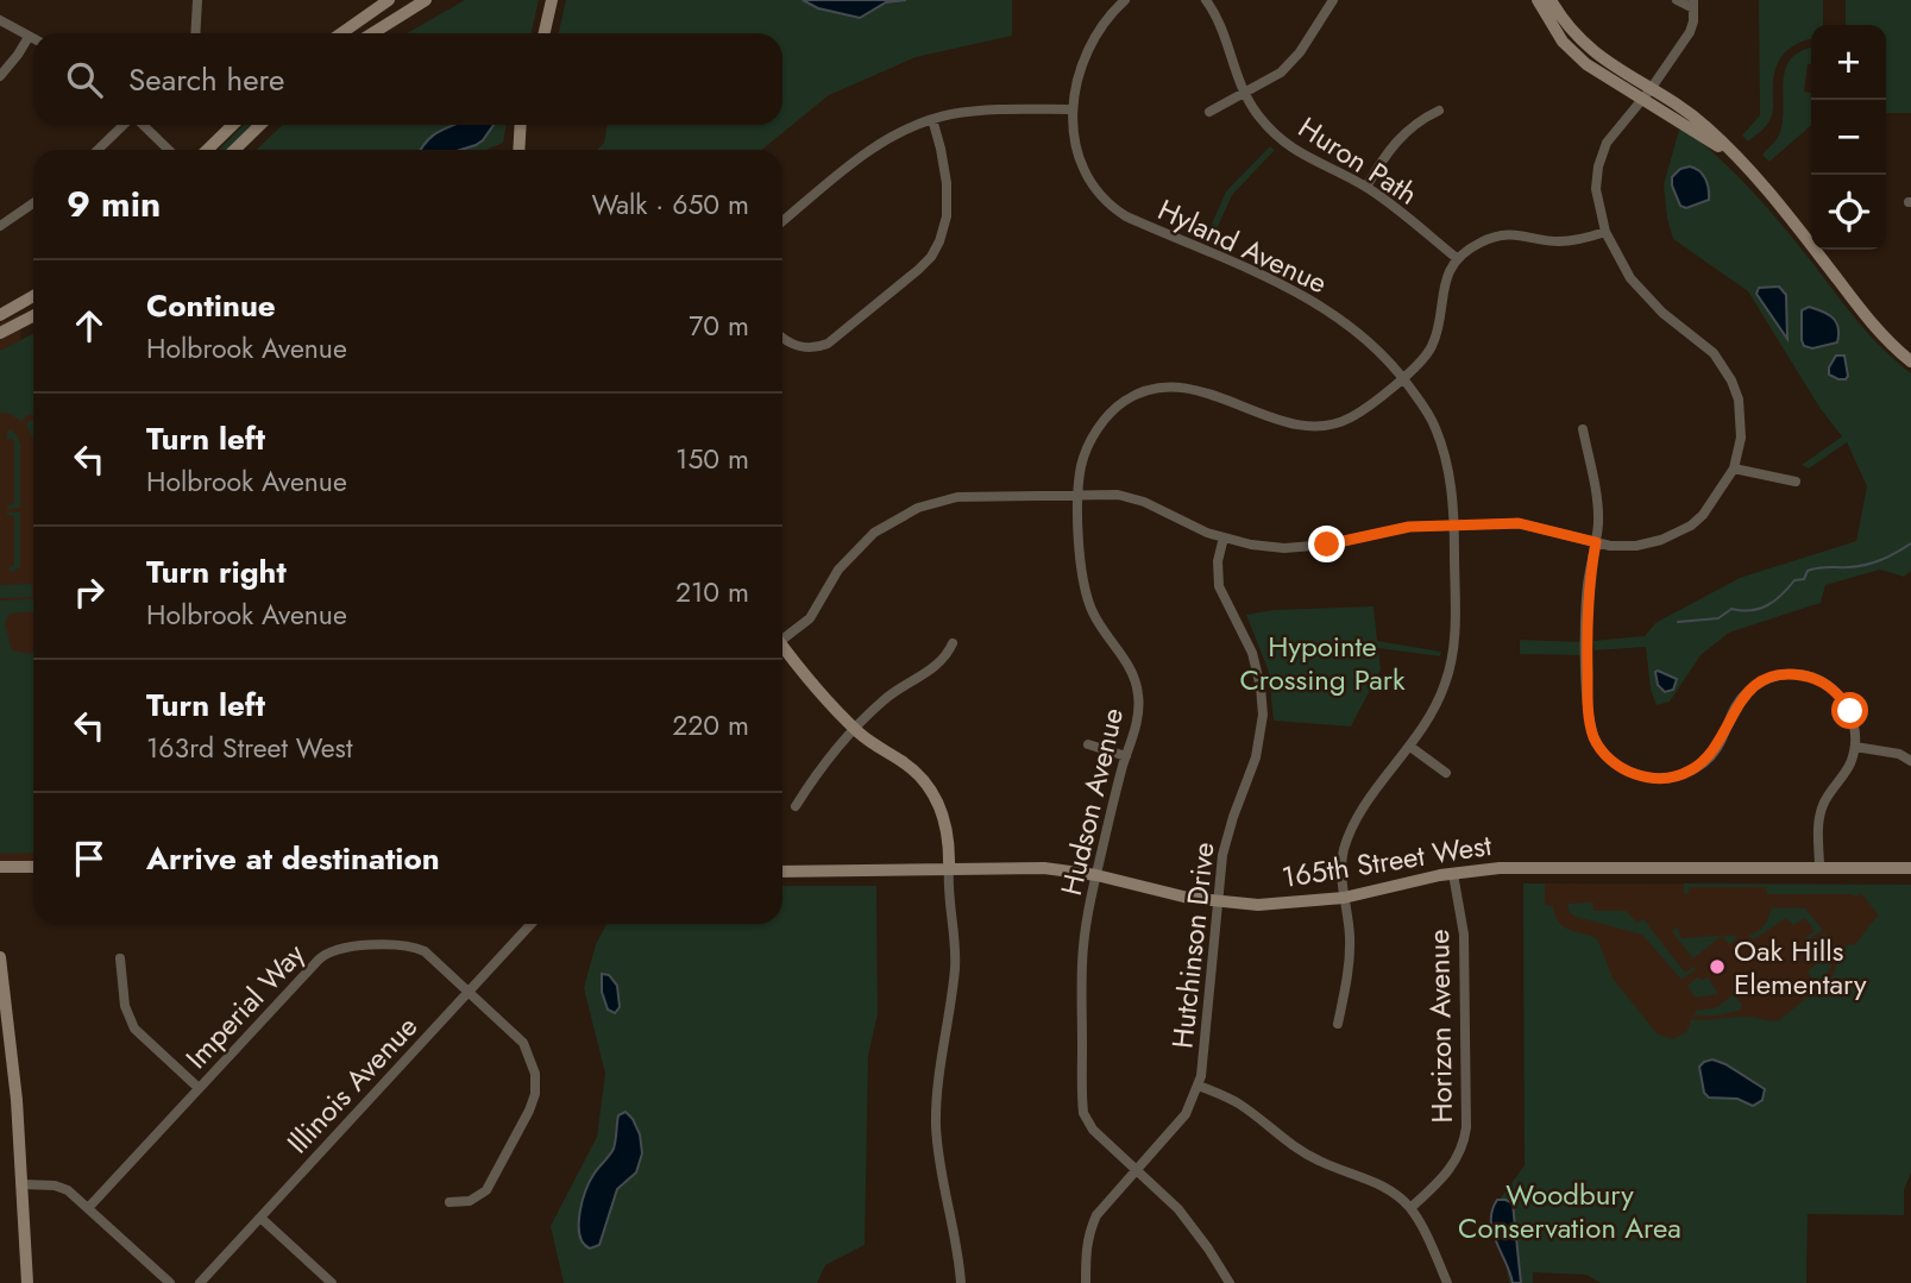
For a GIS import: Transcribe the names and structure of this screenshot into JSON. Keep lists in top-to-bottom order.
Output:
{
  "streets": {
    "street": [
      "Huron Path",
      "Hyland Avenue",
      "Hudson Avenue",
      "165th Street West",
      "Hutchinson Drive",
      "Imperial Way",
      "Horizon Avenue",
      "Illinois Avenue"
    ]
  },
  "crossings": [
    ["Huron Path", "Hudson Avenue"],
    ["Hyland Avenue", "Hudson Avenue"],
    ["Hyland Avenue", "165th Street West"],
    ["Hudson Avenue", "165th Street West"],
    ["Hudson Avenue", "Hutchinson Drive"],
    ["165th Street West", "Hutchinson Drive"],
    ["165th Street West", "Horizon Avenue"],
    ["Imperial Way", "Illinois Avenue"]
  ],
  "parks": ["Hypointe Crossing Park", "Woodbury Conservation Area"],
  "places": ["Oak Hills Elementary"],
  "page": {
    "map_buttons": ["+", "−"],
    "search": "Search here",
    "heading": ["9 min", "Walk · 650 m"],
    "list": [
      ["Continue", "Holbrook Avenue", "70 m"],
      ["Turn left", "Holbrook Avenue", "150 m"],
      ["Turn right", "Holbrook Avenue", "210 m"],
      ["Turn left", "163rd Street West", "220 m"],
      "Arrive at destination"
    ]
  }
}
